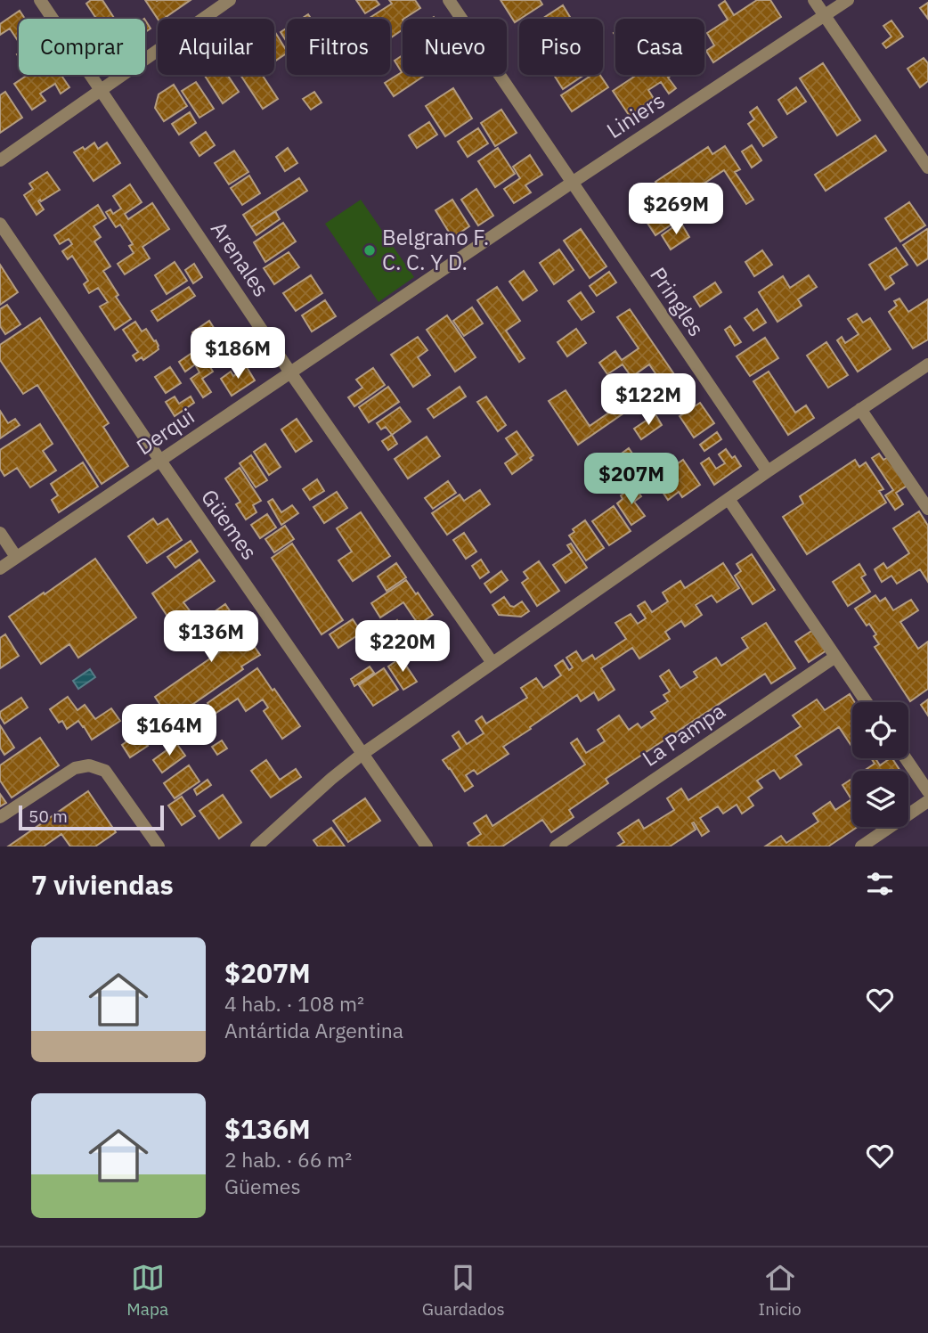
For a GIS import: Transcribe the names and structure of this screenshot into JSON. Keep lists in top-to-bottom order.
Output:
{
  "streets": {
    "street": [
      "Liniers",
      "Arenales",
      "Pringles",
      "Derqui",
      "Güemes",
      "La Pampa"
    ]
  },
  "crossings": [
    ["Liniers", "Pringles"],
    ["Liniers", "Derqui"],
    ["Arenales", "Derqui"],
    ["Pringles", "Derqui"],
    ["Derqui", "Güemes"]
  ],
  "places": ["Belgrano F. C. C. Y D."],
  "scale_bar": "50 m",
  "page": {
    "chip": [
      "Comprar",
      "Alquilar",
      "Filtros",
      "Nuevo",
      "Piso",
      "Casa"
    ],
    "price": [
      "$269M",
      "$186M",
      "$122M",
      "$207M",
      "$136M",
      "$220M",
      "$164M"
    ],
    "scale": "50 m",
    "heading": "7 viviendas",
    "list": [
      {
        "name": "$207M",
        "note": "4 hab. · 108 m² · Antártida Argentina"
      },
      {
        "name": "$136M",
        "note": "2 hab. · 66 m² · Güemes"
      }
    ],
    "tabs": ["Mapa", "Guardados", "Inicio"]
  }
}
